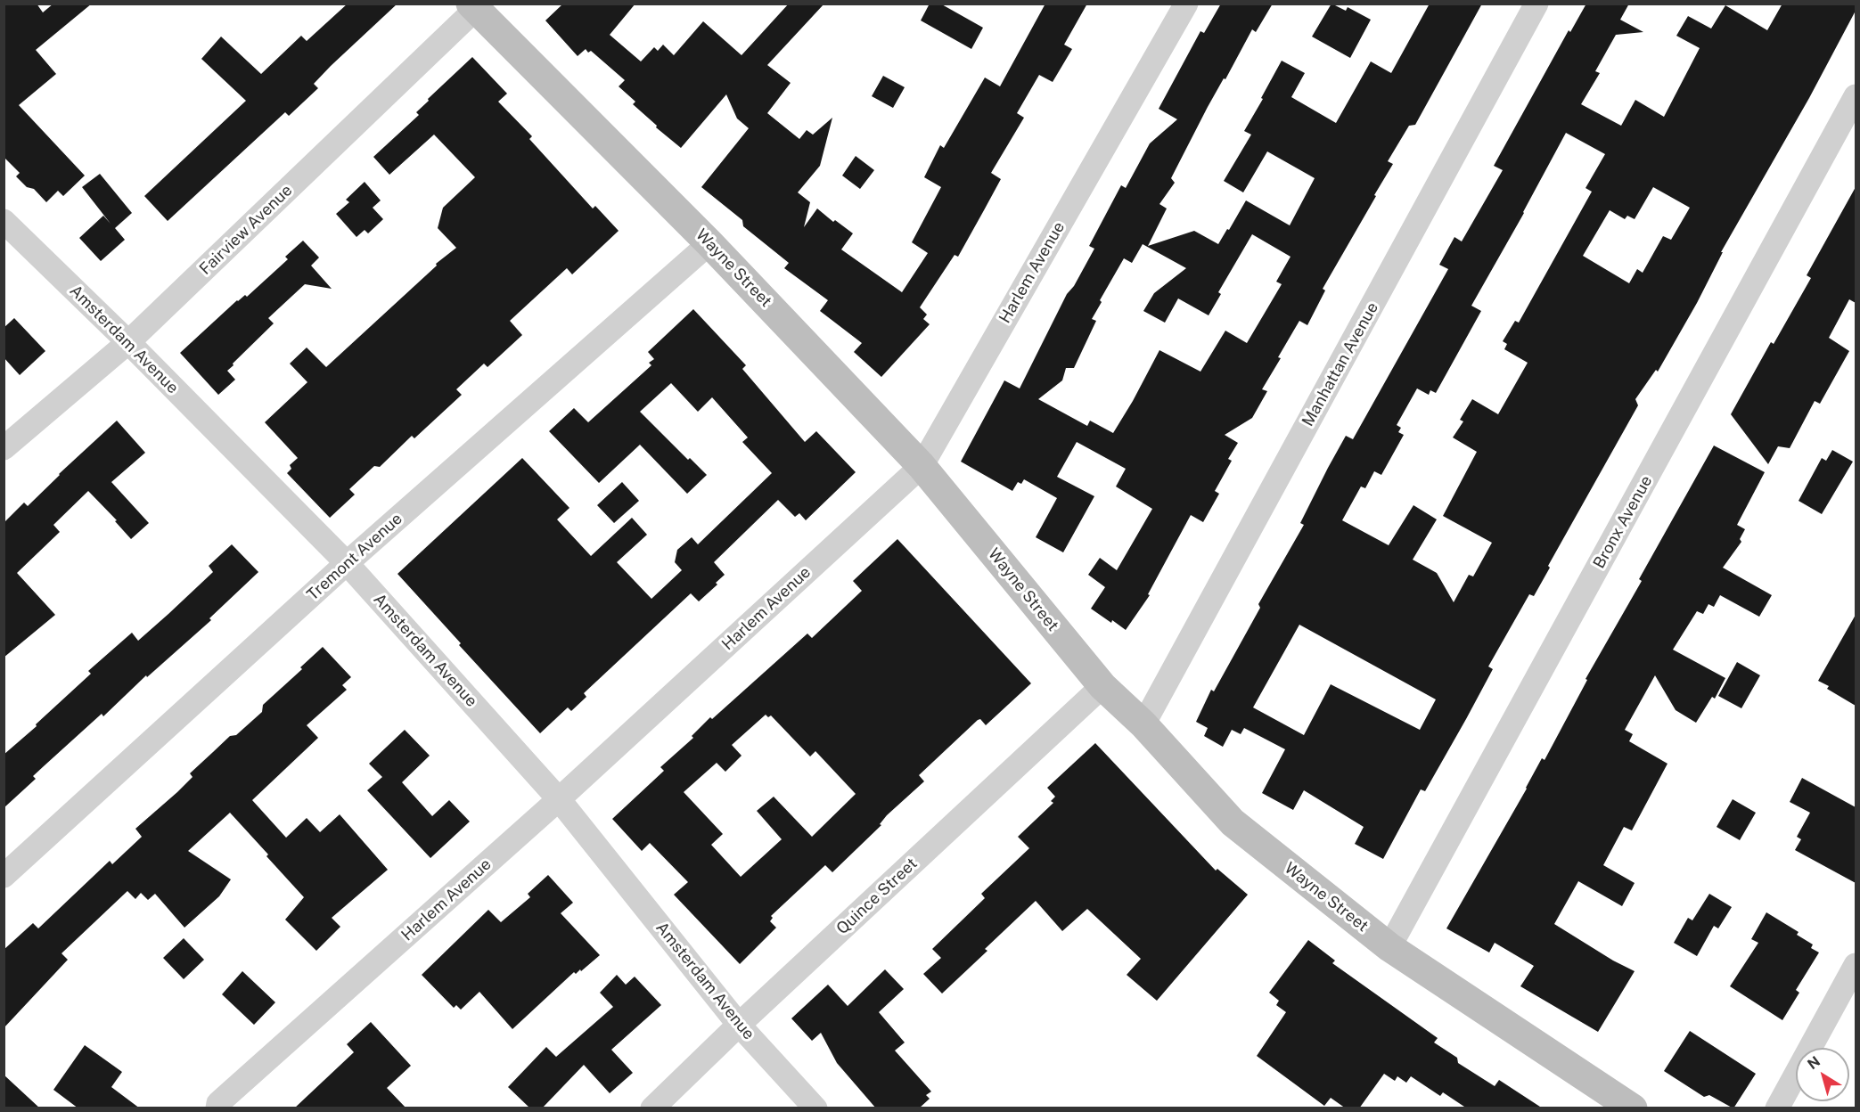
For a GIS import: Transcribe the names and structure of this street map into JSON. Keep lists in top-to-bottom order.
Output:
{
  "streets": {
    "street": [
      "Fairview Avenue",
      "Wayne Street",
      "Harlem Avenue",
      "Amsterdam Avenue",
      "Manhattan Avenue",
      "Bronx Avenue",
      "Tremont Avenue",
      "Quince Street"
    ]
  },
  "crossings": [
    ["Fairview Avenue", "Wayne Street"],
    ["Fairview Avenue", "Amsterdam Avenue"],
    ["Wayne Street", "Harlem Avenue"],
    ["Wayne Street", "Manhattan Avenue"],
    ["Wayne Street", "Bronx Avenue"],
    ["Wayne Street", "Tremont Avenue"],
    ["Wayne Street", "Quince Street"],
    ["Harlem Avenue", "Amsterdam Avenue"],
    ["Amsterdam Avenue", "Tremont Avenue"],
    ["Amsterdam Avenue", "Quince Street"]
  ],
  "north": "top left"
}
